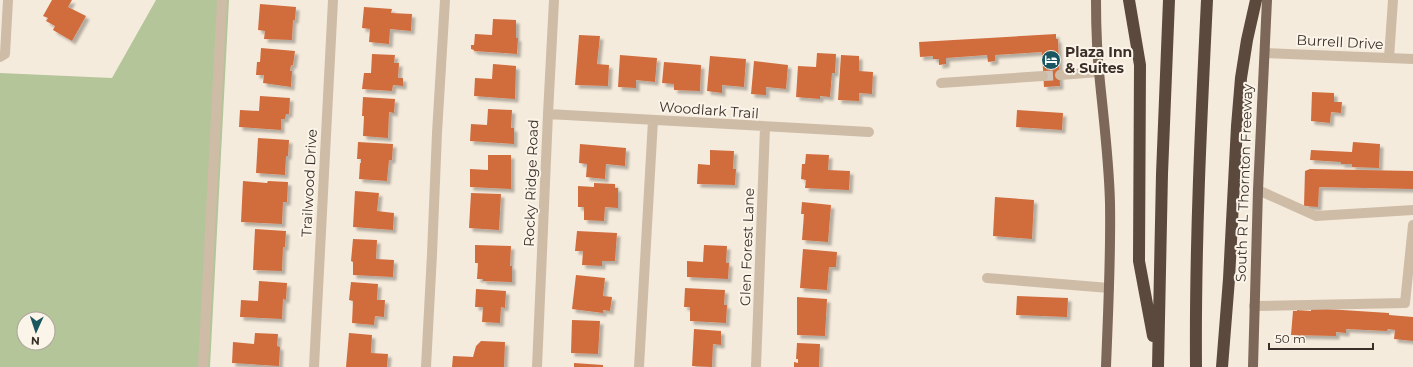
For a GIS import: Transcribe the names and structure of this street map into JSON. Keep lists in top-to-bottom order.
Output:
{
  "streets": {
    "main road": ["South R L Thornton Freeway"],
    "street": [
      "Burrell Drive",
      "Woodlark Trail",
      "Trailwood Drive",
      "Rocky Ridge Road",
      "Glen Forest Lane"
    ]
  },
  "crossings": [
    ["Burrell Drive", "South R L Thornton Freeway"],
    ["Woodlark Trail", "Rocky Ridge Road"],
    ["Woodlark Trail", "Glen Forest Lane"]
  ],
  "places": {
    "hotel": ["Plaza Inn & Suites"]
  },
  "scale_bar": "50 m",
  "north": "bottom"
}
